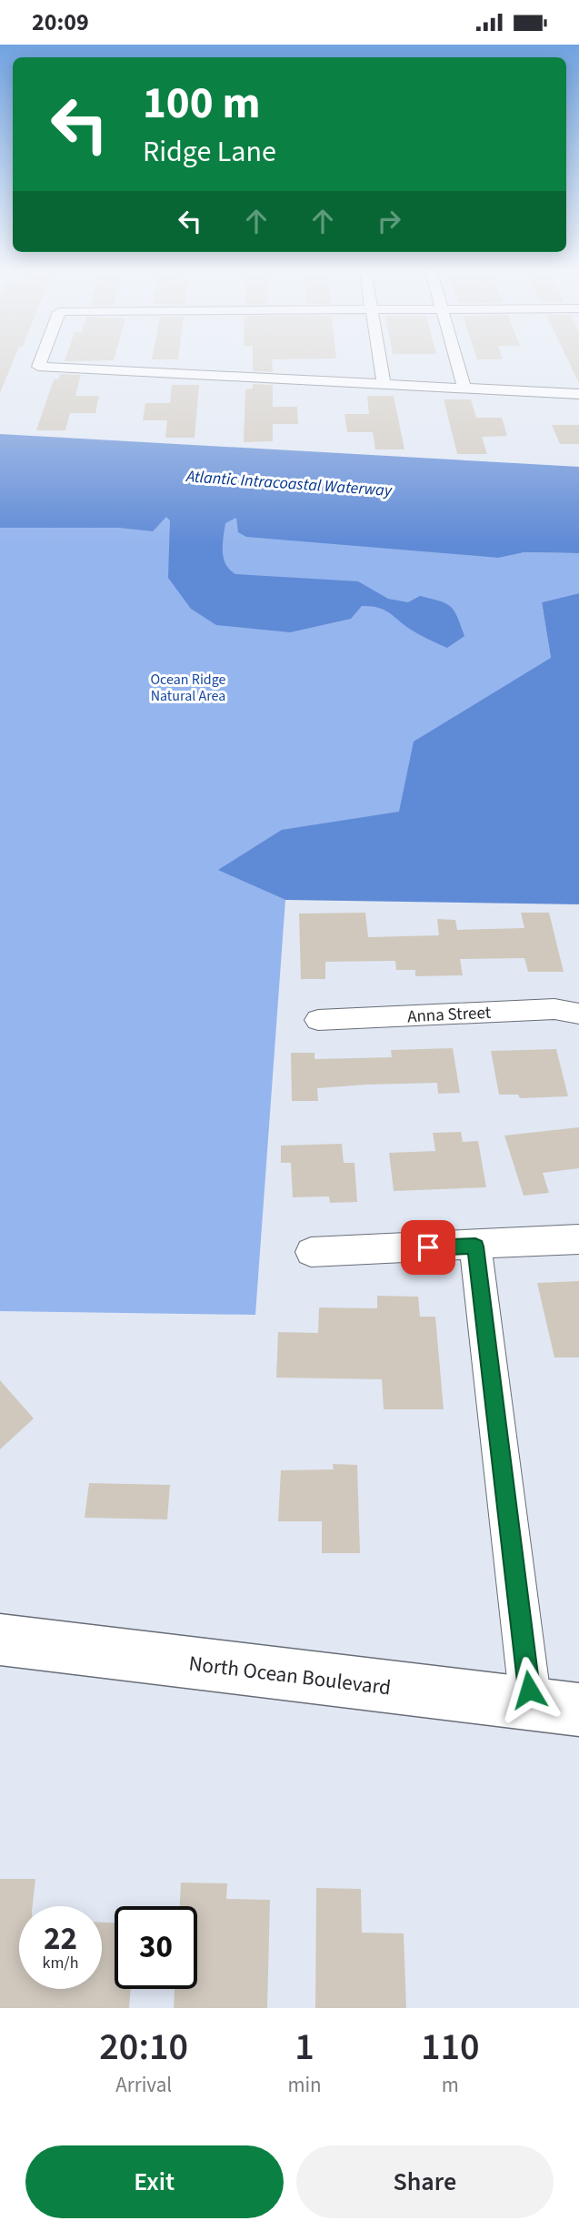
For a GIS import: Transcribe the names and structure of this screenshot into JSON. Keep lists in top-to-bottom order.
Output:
{
  "streets": {
    "main road": ["North Ocean Boulevard"],
    "street": ["Anna Street"]
  },
  "water": ["Atlantic Intracoastal Waterway"],
  "parks": ["Ocean Ridge Natural Area"],
  "page": {
    "status": "20:09",
    "turn": ["100 m", "Ridge Lane"],
    "speed": "22 km/h",
    "limit": "30",
    "eta": [
      "20:10",
      "Arrival",
      "1",
      "min",
      "110",
      "m"
    ],
    "buttons": ["Exit", "Share"]
  }
}
